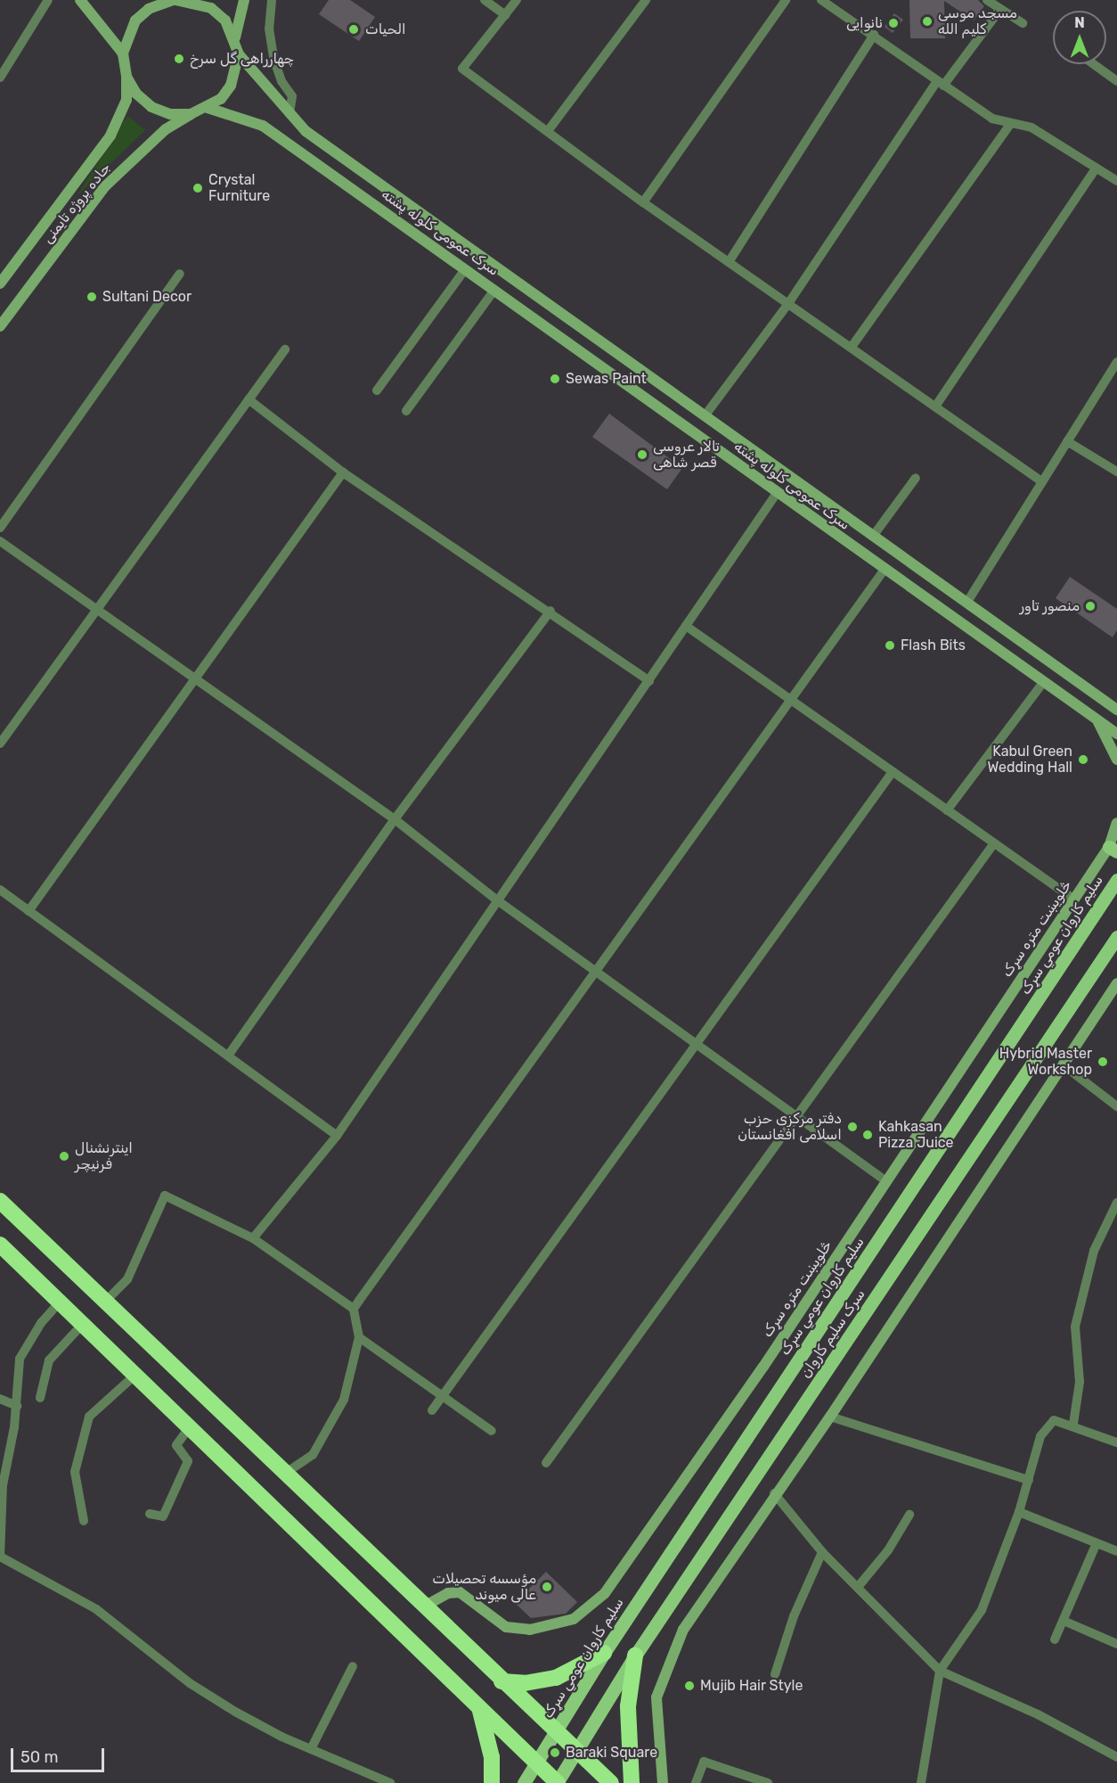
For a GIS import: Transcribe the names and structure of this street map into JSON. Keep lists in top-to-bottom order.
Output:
{
  "streets": {
    "main road": [
      "جاده پروژه تایمنی",
      "سرک عمومی کلوله پشته",
      "څلویښت متره سړک",
      "سلیم کاروان عومي سړک",
      "سرک سلیم کاروان"
    ]
  },
  "crossings": [
    ["جاده پروژه تایمنی", "سرک عمومی کلوله پشته"]
  ],
  "places": [
    "مسجد موسی کلیم الله",
    "نانوایی",
    "الحیات",
    "چهارراهی گل سرخ",
    "Crystal Furniture",
    "Sultani Decor",
    "Sewas Paint",
    "تالار عروسی قصر شاهی",
    "منصور تاور",
    "Flash Bits",
    "Kabul Green Wedding Hall",
    "Hybrid Master Workshop",
    "دفتر مرکزی حزب اسلامی افغانستان",
    "Kahkasan Pizza Juice",
    "اینترنشنال فرنیچر",
    "مؤسسه تحصیلات عالی میوند",
    "Mujib Hair Style",
    "Baraki Square"
  ],
  "scale_bar": "50 m",
  "north": "top"
}
